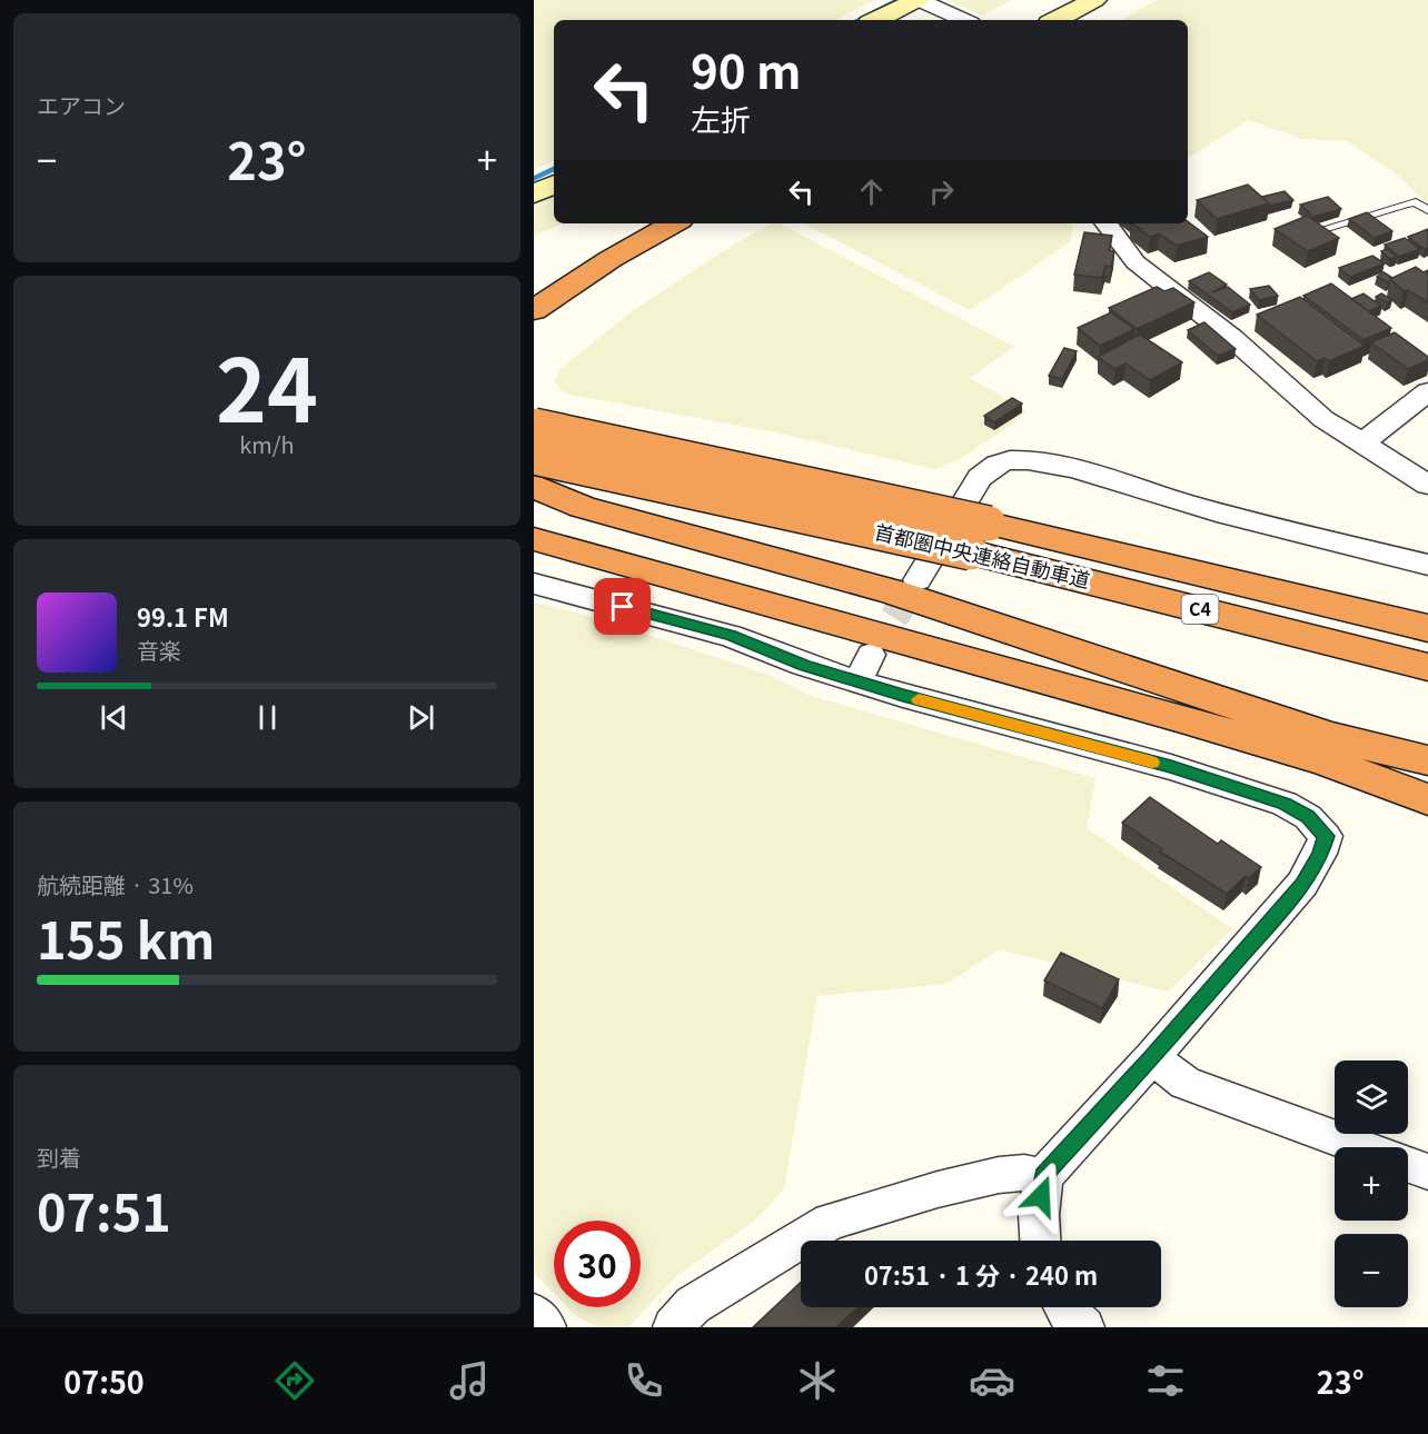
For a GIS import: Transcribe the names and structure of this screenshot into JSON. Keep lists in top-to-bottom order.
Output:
{
  "streets": {
    "highway": ["首都圏中央連絡自動車道", "C4"]
  },
  "page": {
    "tile": [
      "エアコン",
      ["24", "km/h"],
      ["航続距離 · 31%", "155 km"],
      ["到着", "07:51"]
    ],
    "turn": ["90 m", "左折"],
    "heat": ["−", "23°", "+"],
    "song": ["99.1 FM", "音楽"],
    "map_buttons": ["+", "−"],
    "limit": "30",
    "trip": "07:51 · 1 分 · 240 m",
    "tabs": ["07:50", "23°"]
  }
}
